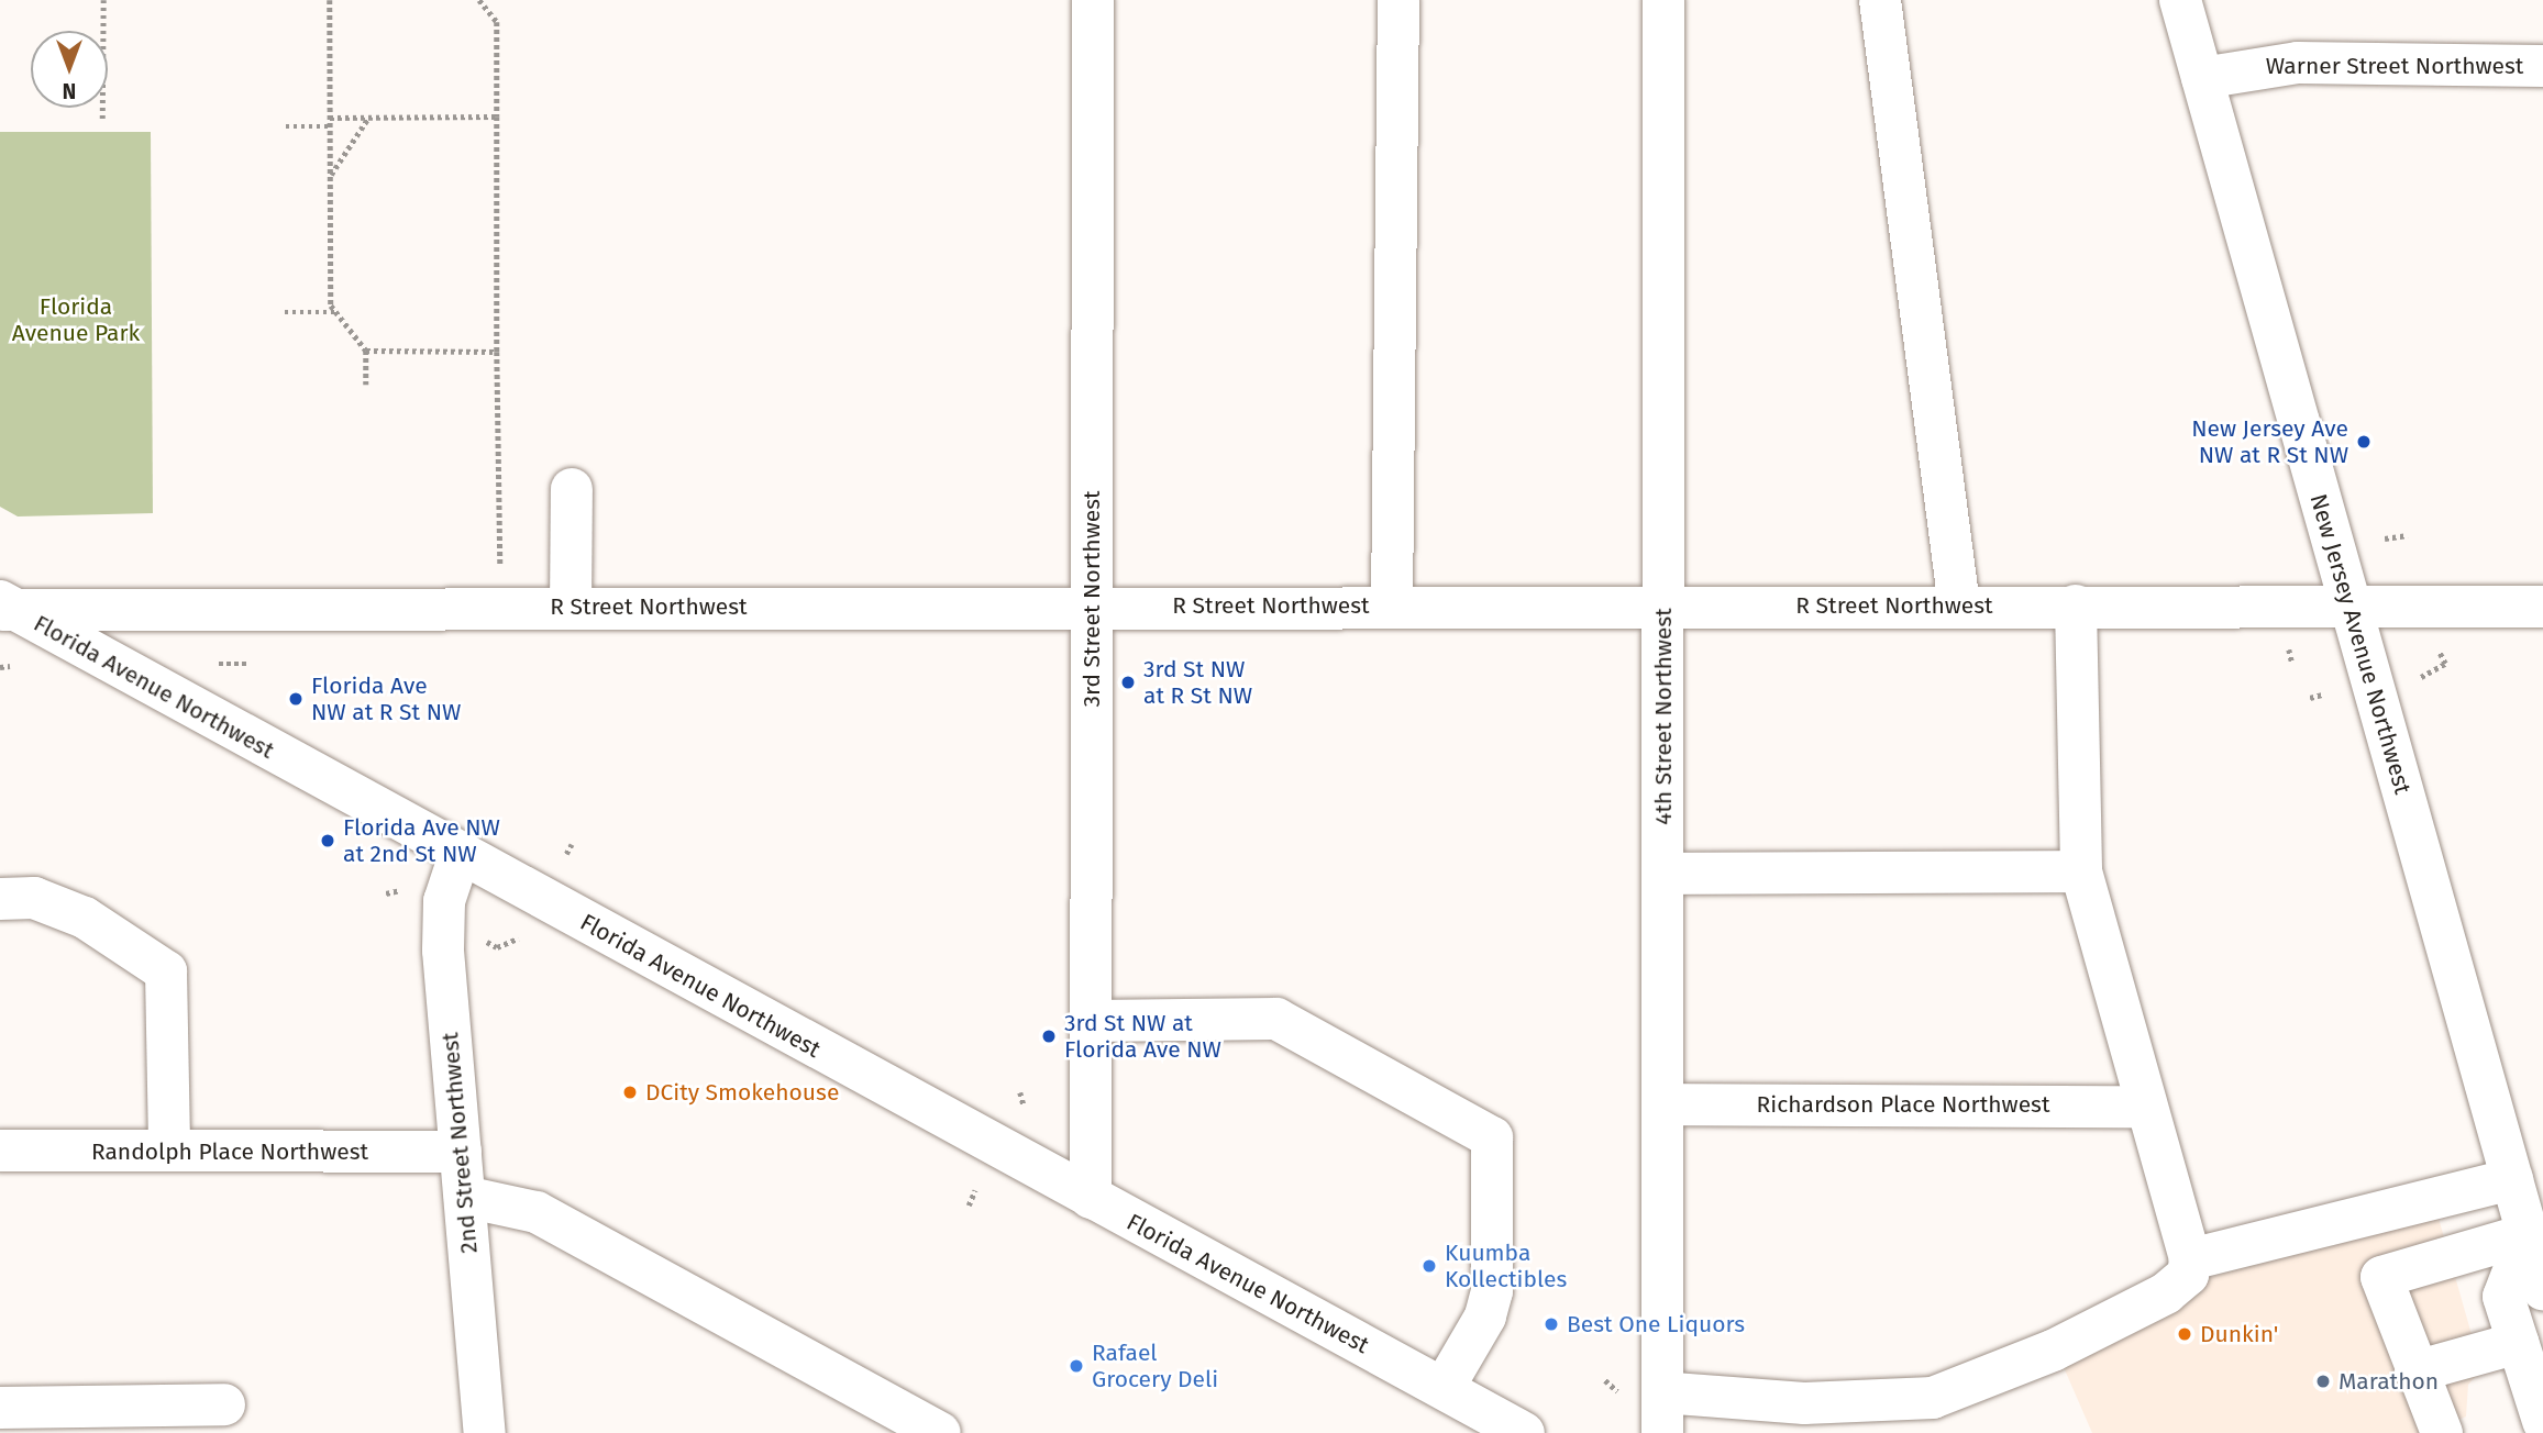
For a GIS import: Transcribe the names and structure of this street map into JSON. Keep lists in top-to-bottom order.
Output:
{
  "streets": {
    "street": [
      "Warner Street Northwest",
      "3rd Street Northwest",
      "R Street Northwest",
      "New Jersey Avenue Northwest",
      "Florida Avenue Northwest",
      "4th Street Northwest",
      "Richardson Place Northwest",
      "2nd Street Northwest",
      "Randolph Place Northwest"
    ]
  },
  "crossings": [
    ["Warner Street Northwest", "New Jersey Avenue Northwest"],
    ["3rd Street Northwest", "R Street Northwest"],
    ["3rd Street Northwest", "Florida Avenue Northwest"],
    ["R Street Northwest", "New Jersey Avenue Northwest"],
    ["R Street Northwest", "Florida Avenue Northwest"],
    ["R Street Northwest", "4th Street Northwest"],
    ["Florida Avenue Northwest", "2nd Street Northwest"],
    ["4th Street Northwest", "Richardson Place Northwest"],
    ["2nd Street Northwest", "Randolph Place Northwest"]
  ],
  "parks": ["Florida Avenue Park"],
  "places": [
    "New Jersey Ave NW at R St NW",
    "3rd St NW at R St NW",
    "Florida Ave NW at R St NW",
    "Florida Ave NW at 2nd St NW",
    "3rd St NW at Florida Ave NW",
    "DCity Smokehouse",
    "Kuumba Kollectibles",
    "Best One Liquors",
    "Dunkin'",
    "Rafael Grocery Deli",
    "Marathon"
  ],
  "north": "bottom"
}
